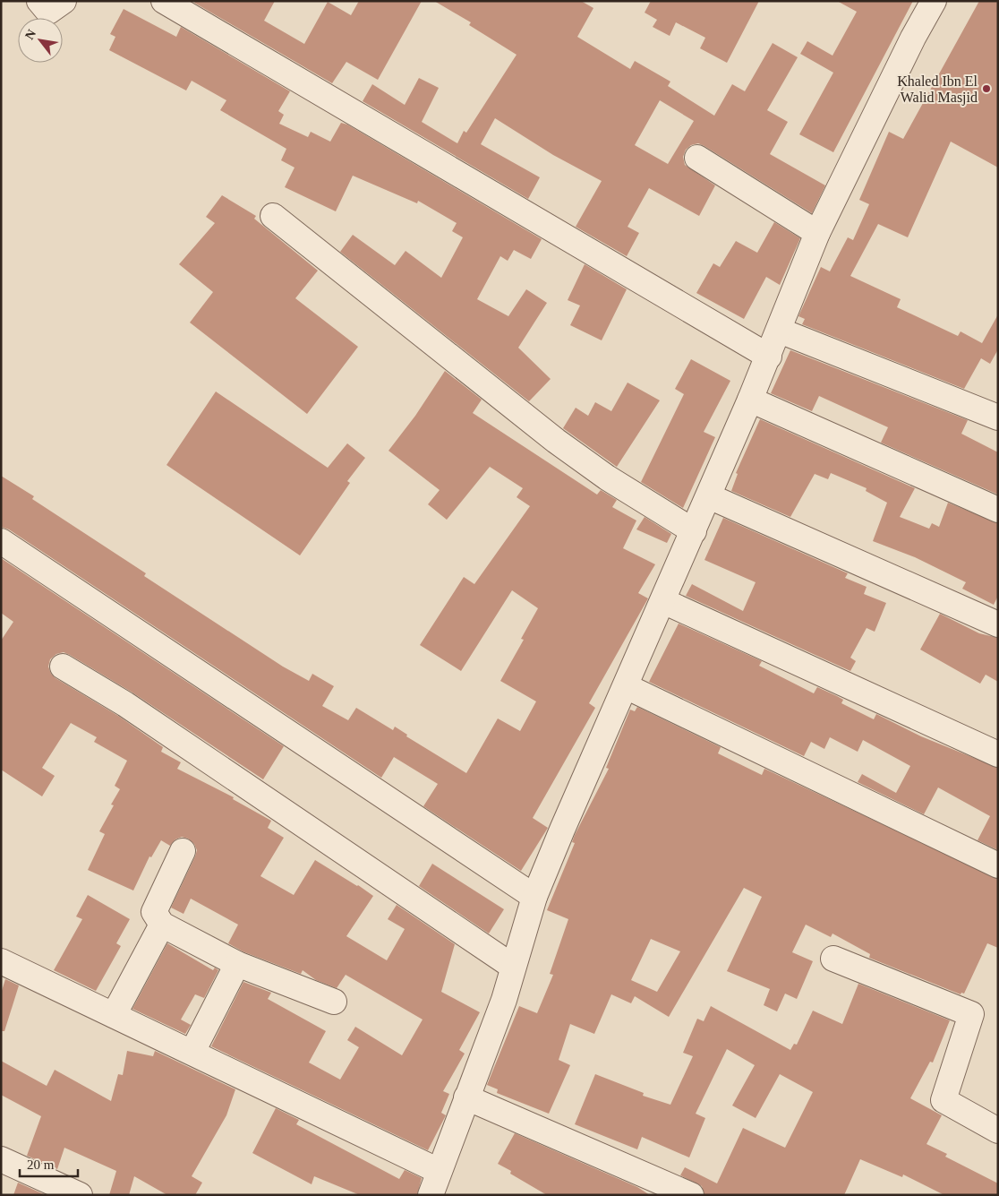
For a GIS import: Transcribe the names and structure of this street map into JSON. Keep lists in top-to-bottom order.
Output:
{
  "places": ["Khaled Ibn El Walid Masjid"],
  "scale_bar": "20 m",
  "north": "top left"
}
